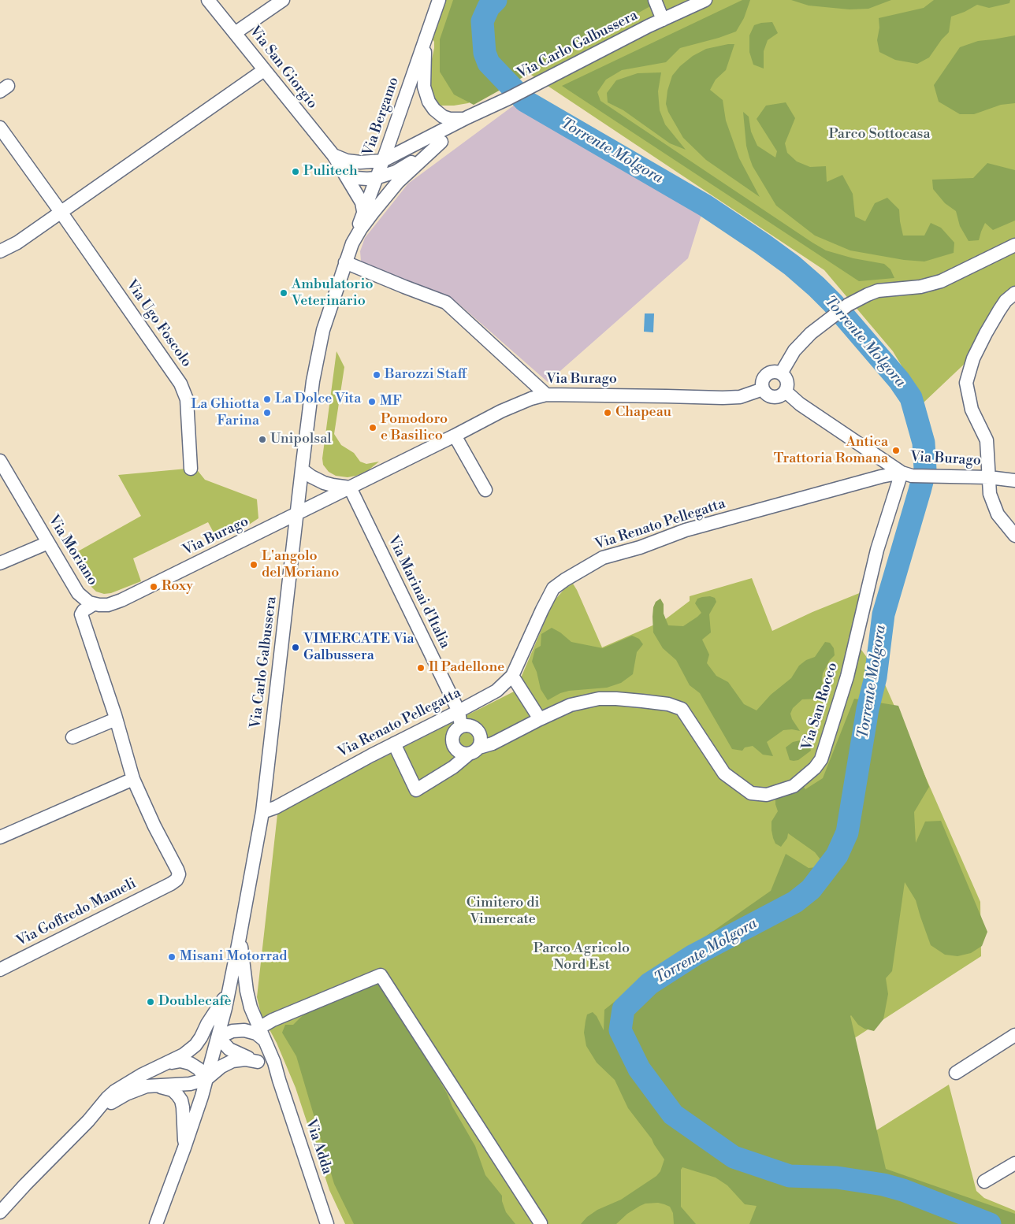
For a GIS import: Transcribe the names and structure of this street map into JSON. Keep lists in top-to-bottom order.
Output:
{
  "streets": {
    "street": [
      "Via Carlo Galbussera",
      "Via San Giorgio",
      "Via Bergamo",
      "Via Ugo Foscolo",
      "Via Burago",
      "Via Renato Pellegatta",
      "Via Moriano",
      "Via Marinai d'Italia",
      "Via San Rocco",
      "Via Goffredo Mameli",
      "Via Adda"
    ]
  },
  "crossings": [
    ["Via Carlo Galbussera", "Via San Giorgio"],
    ["Via Carlo Galbussera", "Via Bergamo"],
    ["Via Carlo Galbussera", "Via Burago"],
    ["Via Carlo Galbussera", "Via Renato Pellegatta"],
    ["Via Carlo Galbussera", "Via Adda"],
    ["Via San Giorgio", "Via Bergamo"],
    ["Via Burago", "Via Renato Pellegatta"],
    ["Via Burago", "Via Moriano"],
    ["Via Burago", "Via Marinai d'Italia"],
    ["Via Burago", "Via San Rocco"],
    ["Via Renato Pellegatta", "Via Marinai d'Italia"],
    ["Via Renato Pellegatta", "Via San Rocco"],
    ["Via Moriano", "Via Goffredo Mameli"],
    ["Via Marinai d'Italia", "Via San Rocco"]
  ],
  "water": ["Torrente Molgora"],
  "parks": ["Parco Sottocasa", "Cimitero di Vimercate", "Parco Agricolo Nord Est"],
  "places": [
    "Pulitech",
    "Ambulatorio Veterinario",
    "Barozzi Staff",
    "La Dolce Vita",
    "MF",
    "La Ghiotta Farina",
    "Chapeau",
    "Pomodoro e Basilico",
    "Unipolsal",
    "Antica Trattoria Romana",
    "L'angolo del Moriano",
    "Roxy",
    "VIMERCATE Via Galbussera",
    "Il Padellone",
    "Misani Motorrad",
    "Doublecafè"
  ]
}
